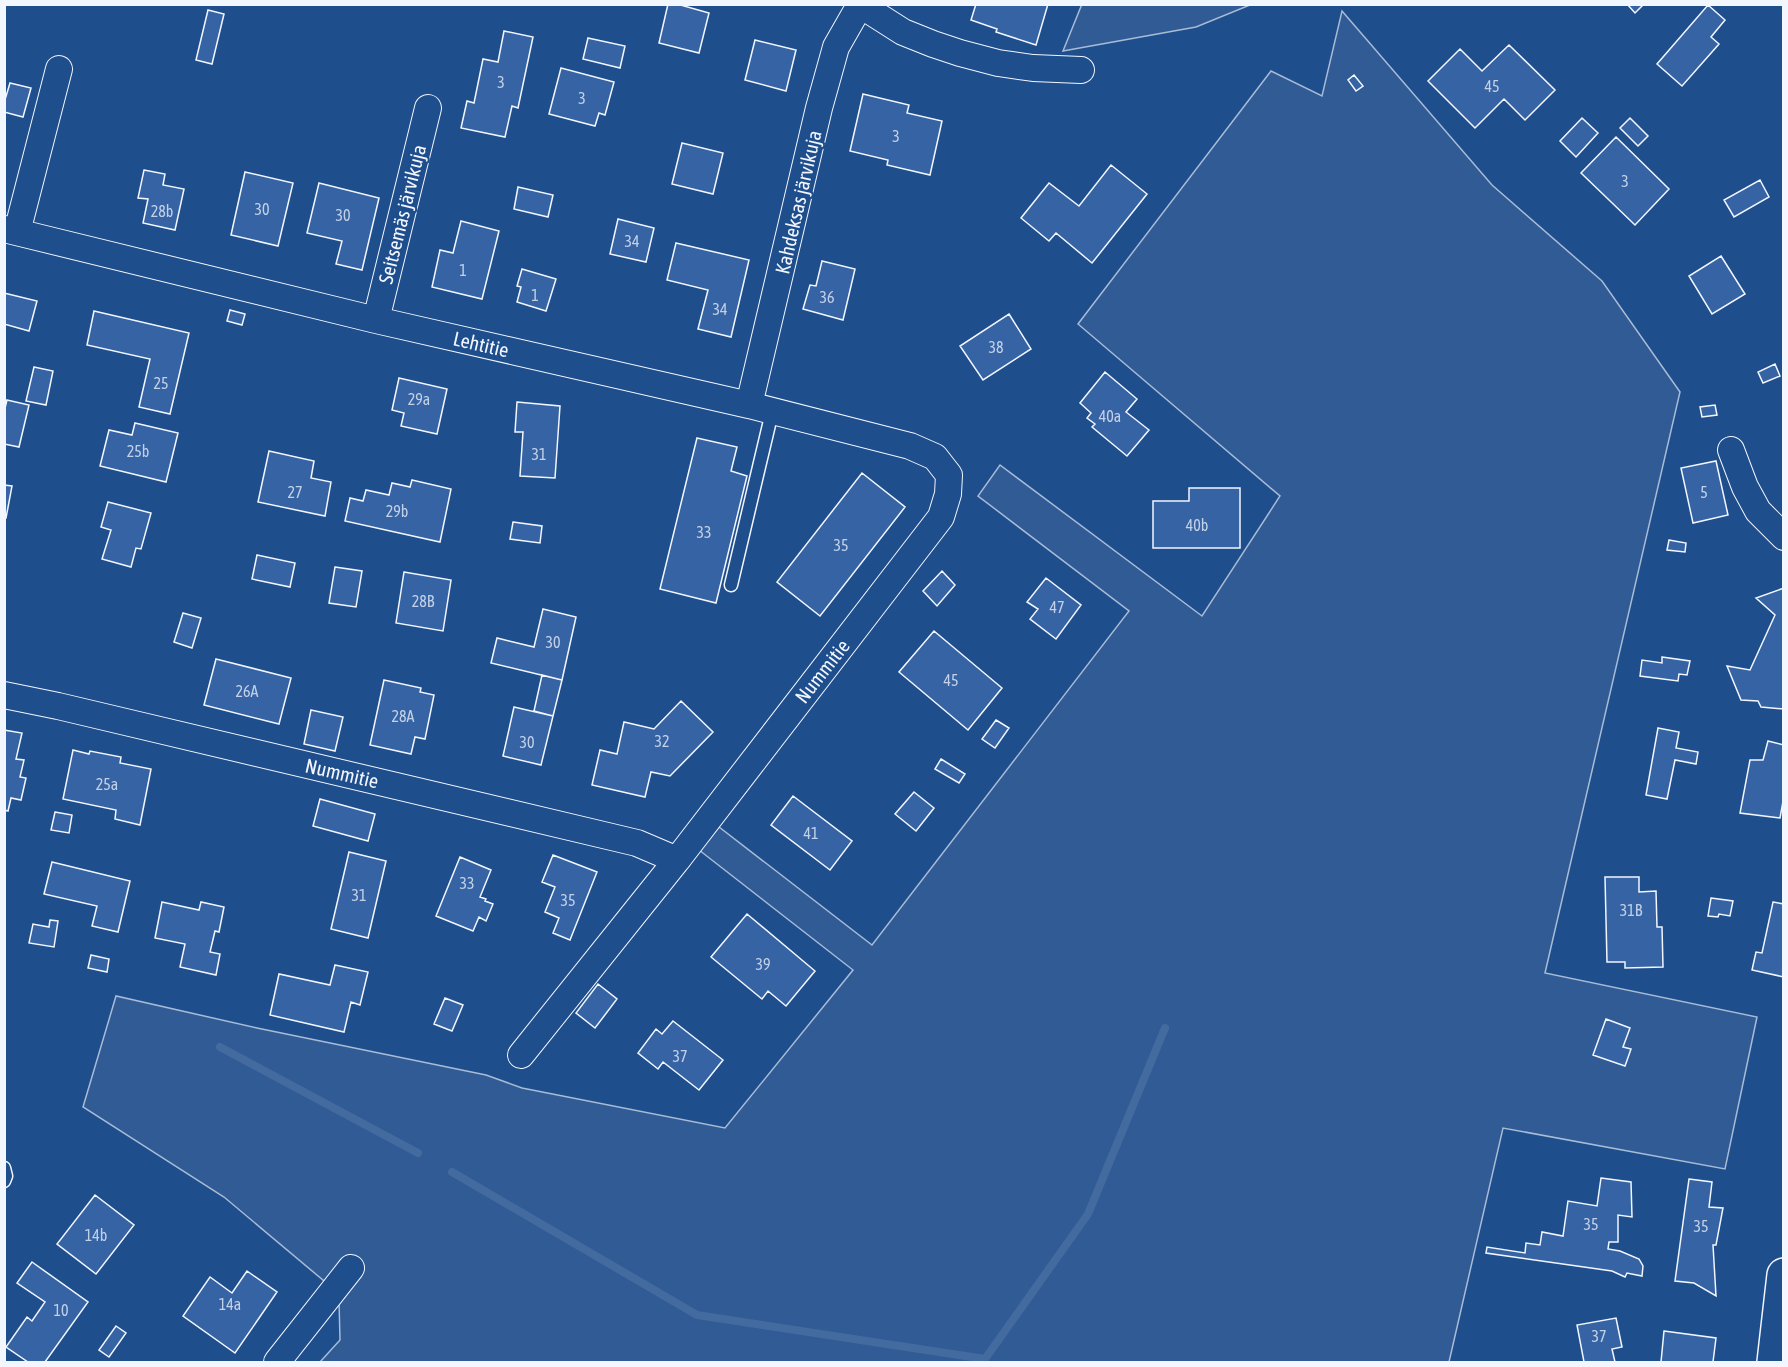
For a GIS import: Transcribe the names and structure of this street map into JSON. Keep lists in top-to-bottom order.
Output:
{
  "streets": {
    "street": [
      "Kahdeksas järvikuja",
      "Seitsemäs järvikuja",
      "Lehtitie",
      "Nummitie"
    ]
  },
  "crossings": [
    ["Kahdeksas järvikuja", "Lehtitie"],
    ["Seitsemäs järvikuja", "Lehtitie"],
    ["Lehtitie", "Nummitie"]
  ],
  "house_numbers": [
    "3",
    "45",
    "3",
    "3",
    "3",
    "30",
    "28b",
    "30",
    "34",
    "1",
    "1",
    "36",
    "34",
    "38",
    "25",
    "29a",
    "40a",
    "25b",
    "31",
    "27",
    "5",
    "29b",
    "40b",
    "33",
    "35",
    "28B",
    "47",
    "30",
    "45",
    "26A",
    "28A",
    "32",
    "30",
    "25a",
    "41",
    "33",
    "31",
    "35",
    "31B",
    "39",
    "37",
    "35",
    "35",
    "14b",
    "14a",
    "10",
    "37"
  ]
}
